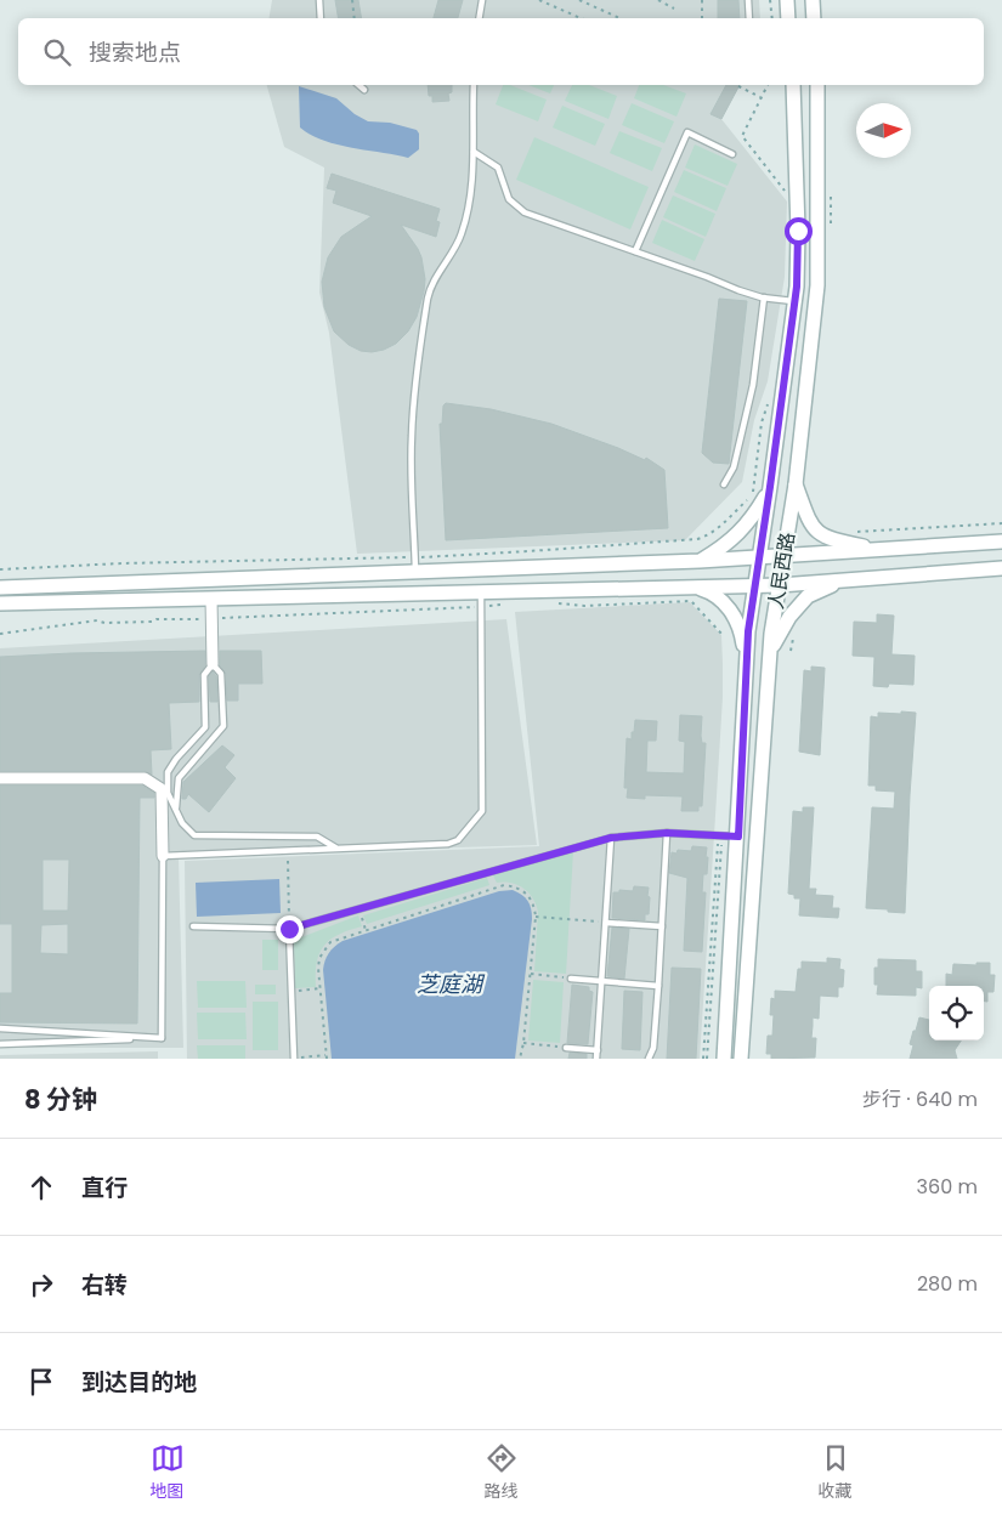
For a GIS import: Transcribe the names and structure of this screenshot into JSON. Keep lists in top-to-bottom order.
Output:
{
  "streets": {
    "main road": ["人民西路"]
  },
  "water": ["芝庭湖"],
  "north": "right",
  "page": {
    "search": "搜索地点",
    "heading": ["8 分钟", "步行 · 640 m"],
    "list": [
      ["直行", "360 m"],
      ["右转", "280 m"],
      "到达目的地"
    ],
    "nav": ["地图", "路线", "收藏"]
  }
}
